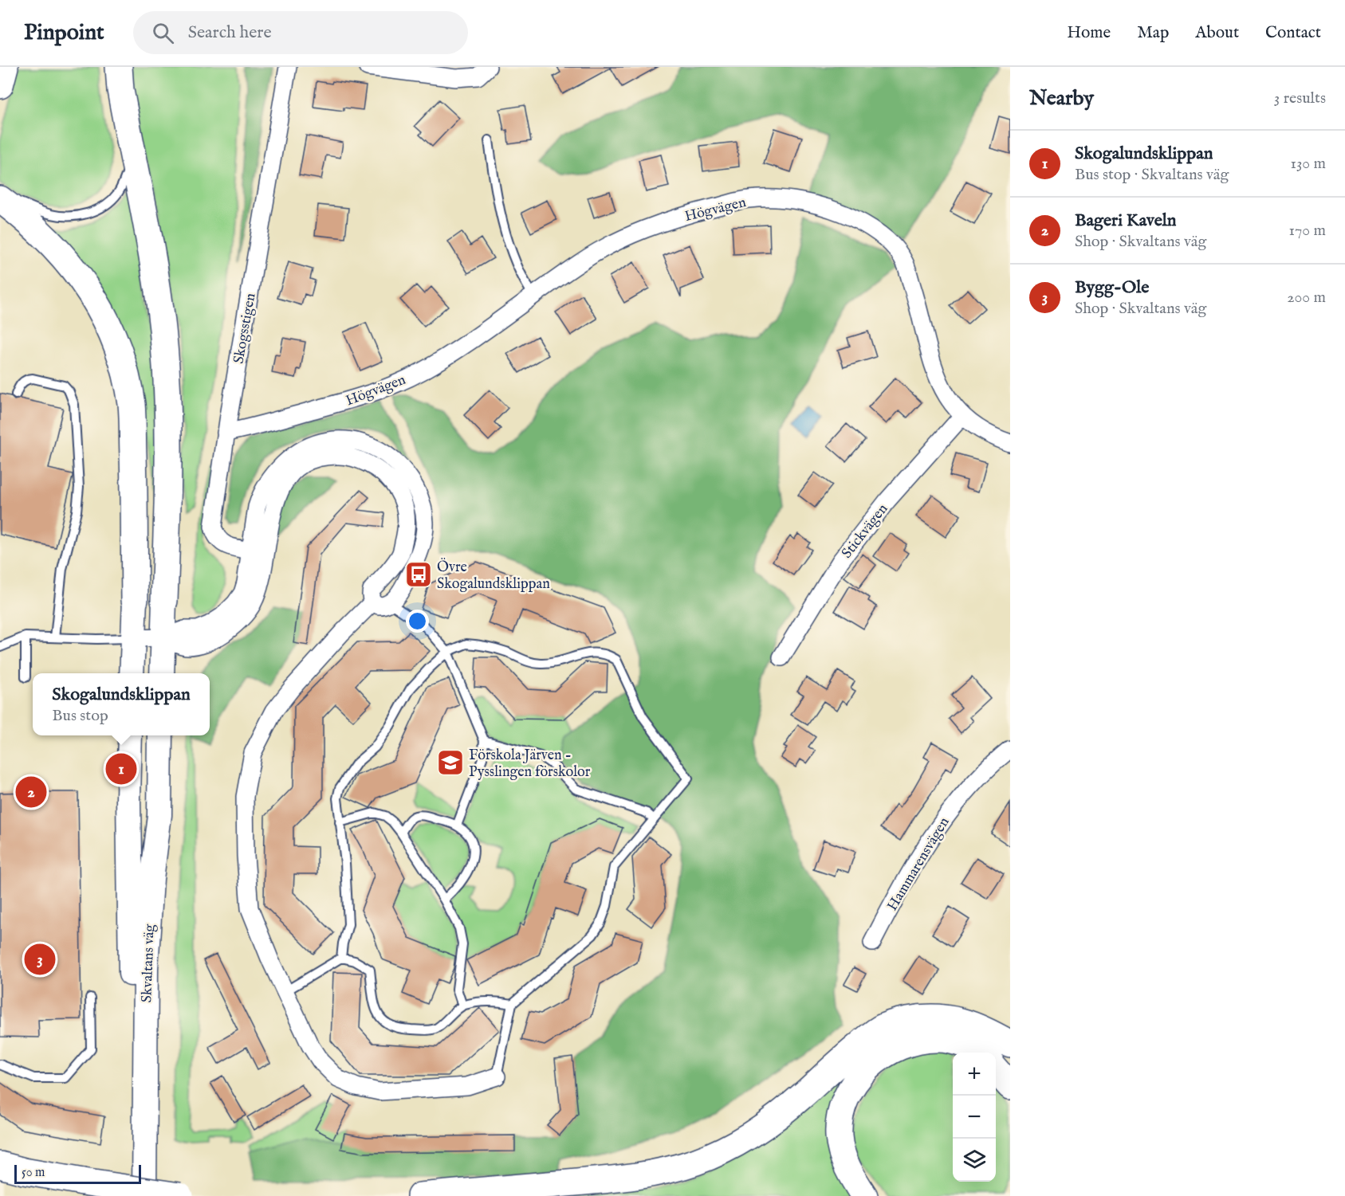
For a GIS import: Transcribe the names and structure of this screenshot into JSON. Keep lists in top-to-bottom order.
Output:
{
  "streets": {
    "main road": ["Skvaltans väg"],
    "street": [
      "Högvägen",
      "Skogsstigen",
      "Stickvägen",
      "Hammarensvägen"
    ]
  },
  "crossings": [
    ["Högvägen", "Skogsstigen"],
    ["Högvägen", "Stickvägen"]
  ],
  "places": {
    "bus stop": ["Övre Skogalundsklippan"],
    "school or university": ["Förskola Järven - Pysslingen förskolor"]
  },
  "scale_bar": "50 m",
  "page": {
    "header": "Pinpoint",
    "search": "Search here",
    "nav": [
      "Home",
      "Map",
      "About",
      "Contact"
    ],
    "heading": ["Nearby", "3 results"],
    "list": [
      {
        "mark": "1",
        "name": "Skogalundsklippan",
        "note": "Bus stop · Skvaltans väg",
        "value": "130 m"
      },
      {
        "mark": "2",
        "name": "Bageri Kaveln",
        "note": "Shop · Skvaltans väg",
        "value": "170 m"
      },
      {
        "mark": "3",
        "name": "Bygg-Ole",
        "note": "Shop · Skvaltans väg",
        "value": "200 m"
      }
    ],
    "popup": ["Skogalundsklippan", "Bus stop"],
    "pins": ["1", "2", "3"],
    "map_buttons": ["+", "−"],
    "scale": "50 m"
  }
}
